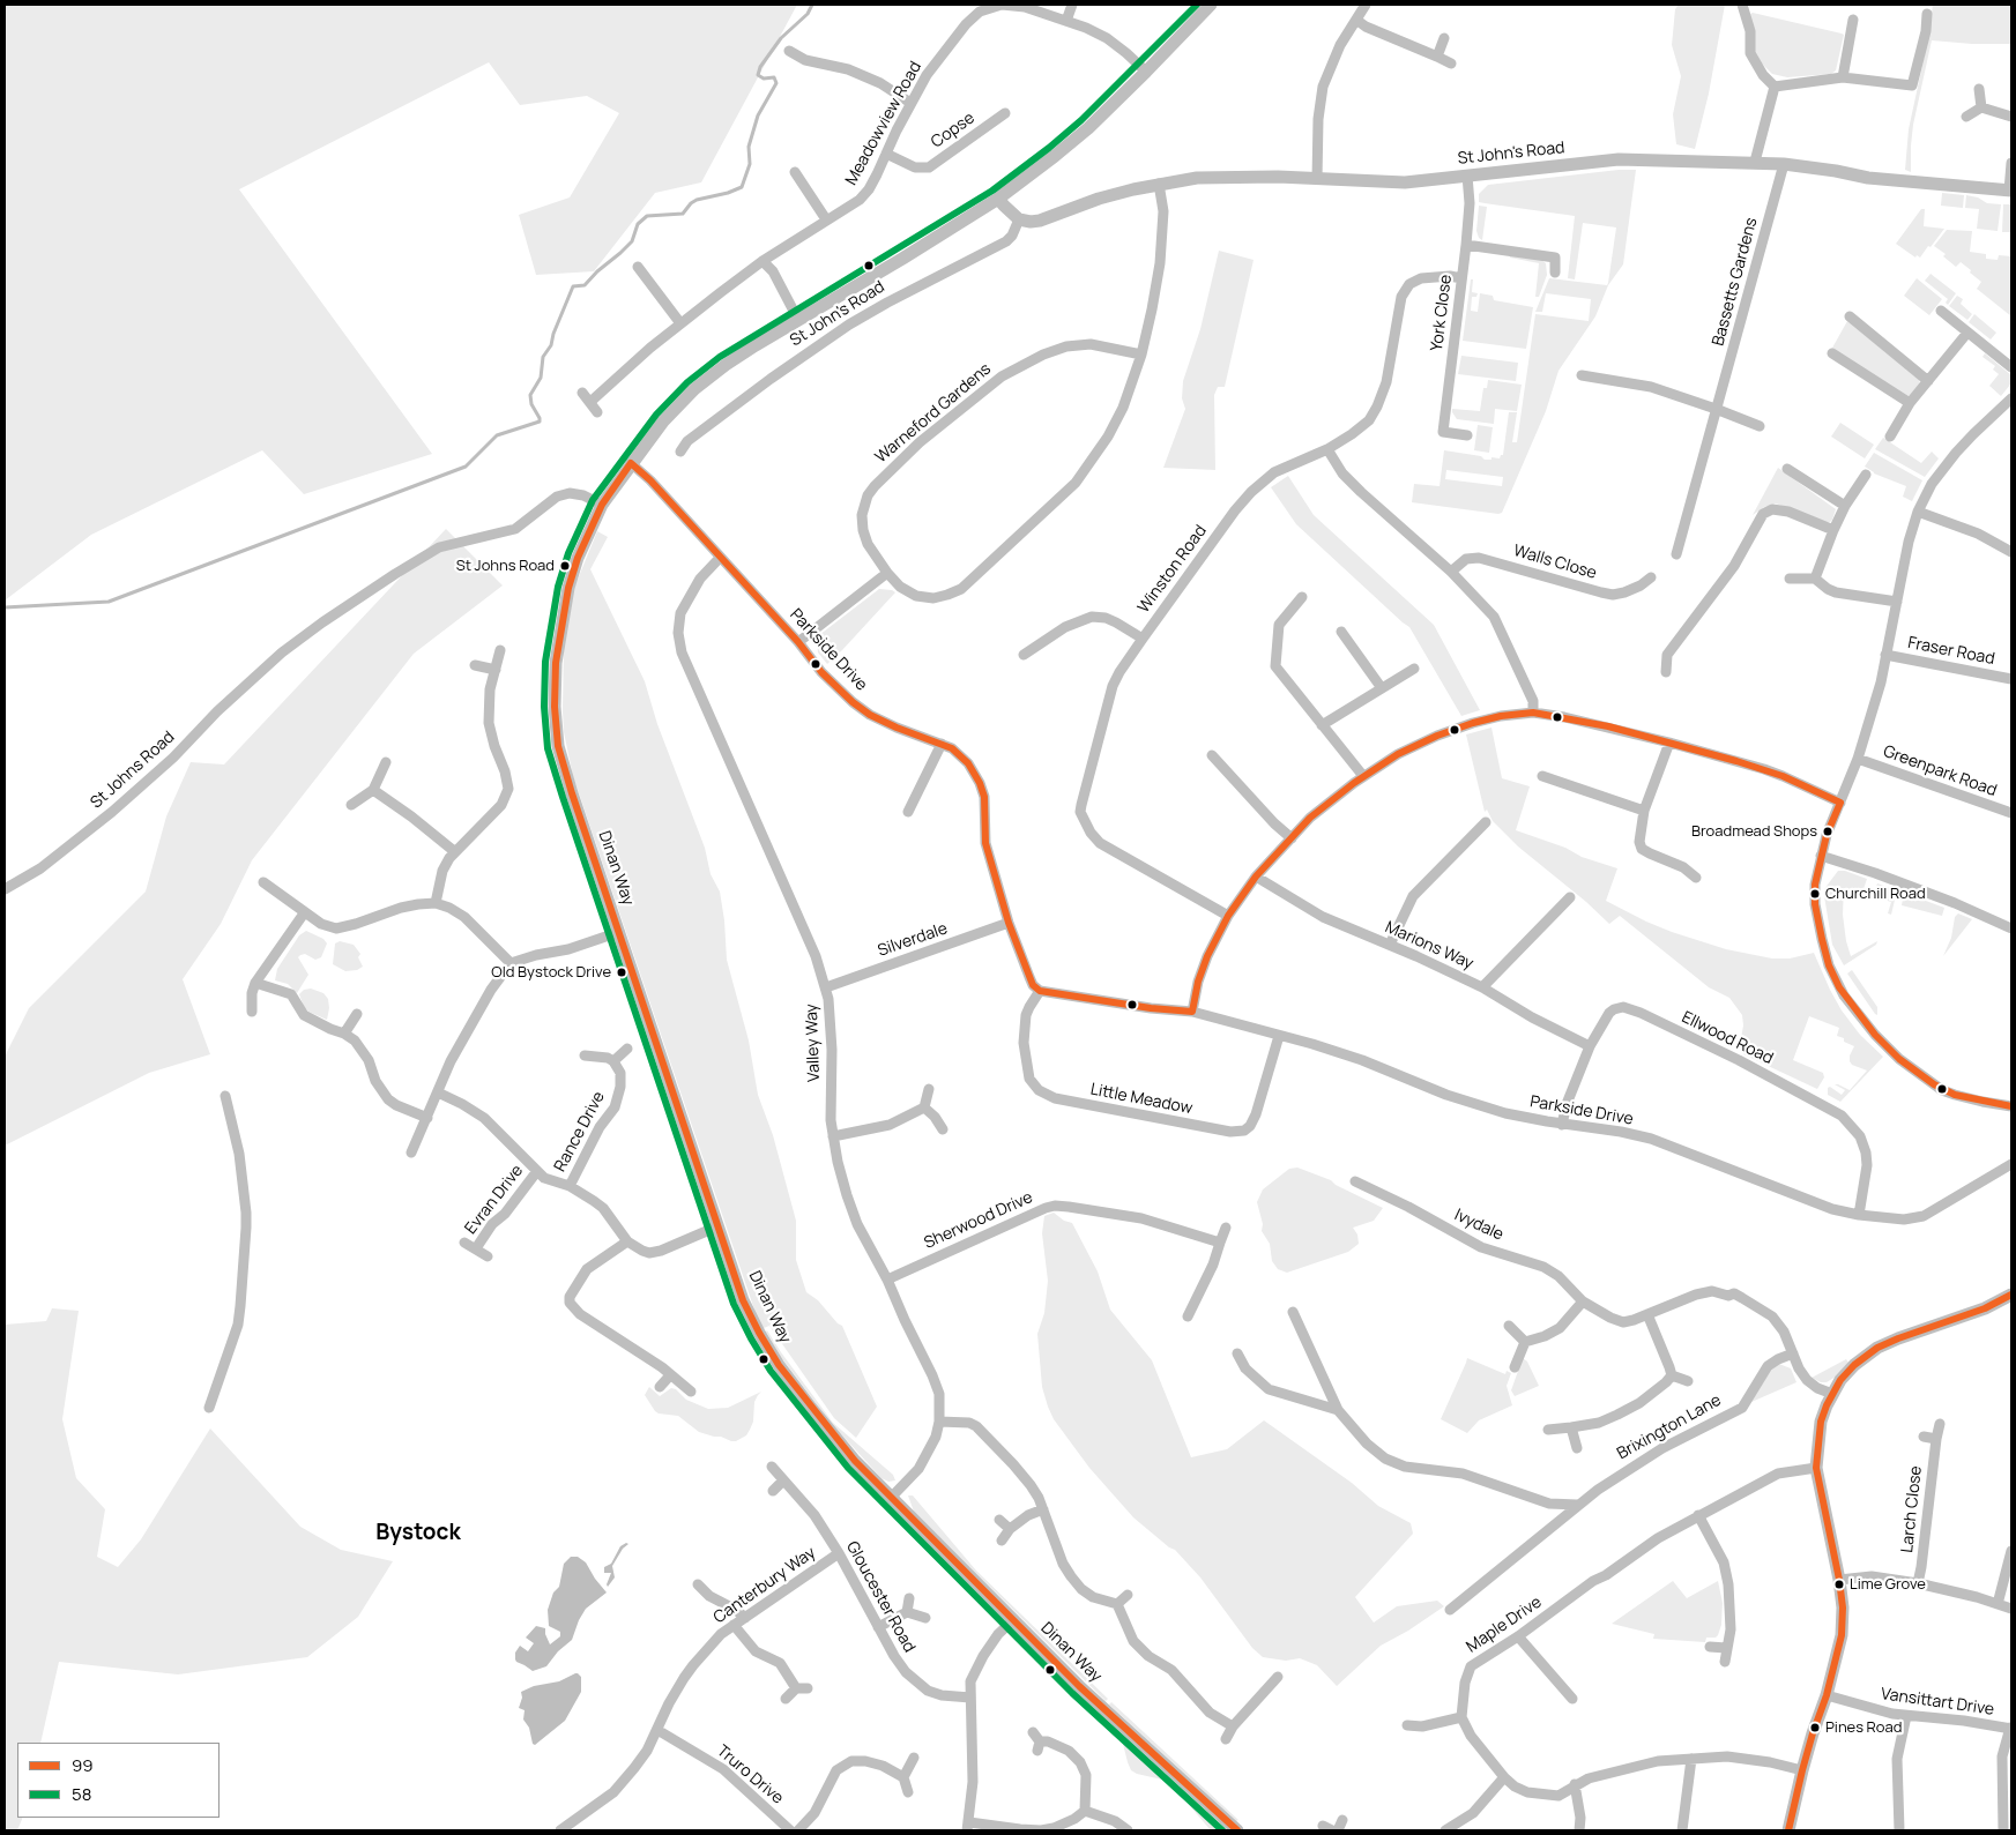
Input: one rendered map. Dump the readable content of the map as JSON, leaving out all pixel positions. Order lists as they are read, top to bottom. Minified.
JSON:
{"streets":{"street":["Meadowview Road","Copse","St John's Road","Bassetts Gardens","York Close","Warneford Gardens","Walls Close","Winston Road","Parkside Drive","Fraser Road","St Johns Road","Greenpark Road","Dinan Way","Silverdale","Marions Way","Ellwood Road","Valley Way","Little Meadow","Rance Drive","Evran Drive","Sherwood Drive","Ivydale","Brixington Lane","Larch Close","Canterbury Way","Gloucester Road","Maple Drive","Vansittart Drive","Truro Drive"]},"crossings":[["Meadowview Road","Copse"],["Meadowview Road","Dinan Way"],["St John's Road","Bassetts Gardens"],["St John's Road","York Close"],["St John's Road","Warneford Gardens"],["York Close","Winston Road"],["Parkside Drive","Dinan Way"],["Parkside Drive","Silverdale"],["Parkside Drive","Ellwood Road"],["Parkside Drive","Valley Way"],["Parkside Drive","Little Meadow"],["St Johns Road","Dinan Way"],["Dinan Way","Valley Way"],["Silverdale","Valley Way"],["Marions Way","Ellwood Road"],["Valley Way","Sherwood Drive"],["Ivydale","Brixington Lane"],["Canterbury Way","Gloucester Road"],["Canterbury Way","Truro Drive"]],"districts":["Bystock"],"places":["St Johns Road","Broadmead Shops","Churchill Road","Old Bystock Drive","Lime Grove","Pines Road"],"lines":["transit line 58","transit line 99"],"legend":["99","58"]}
